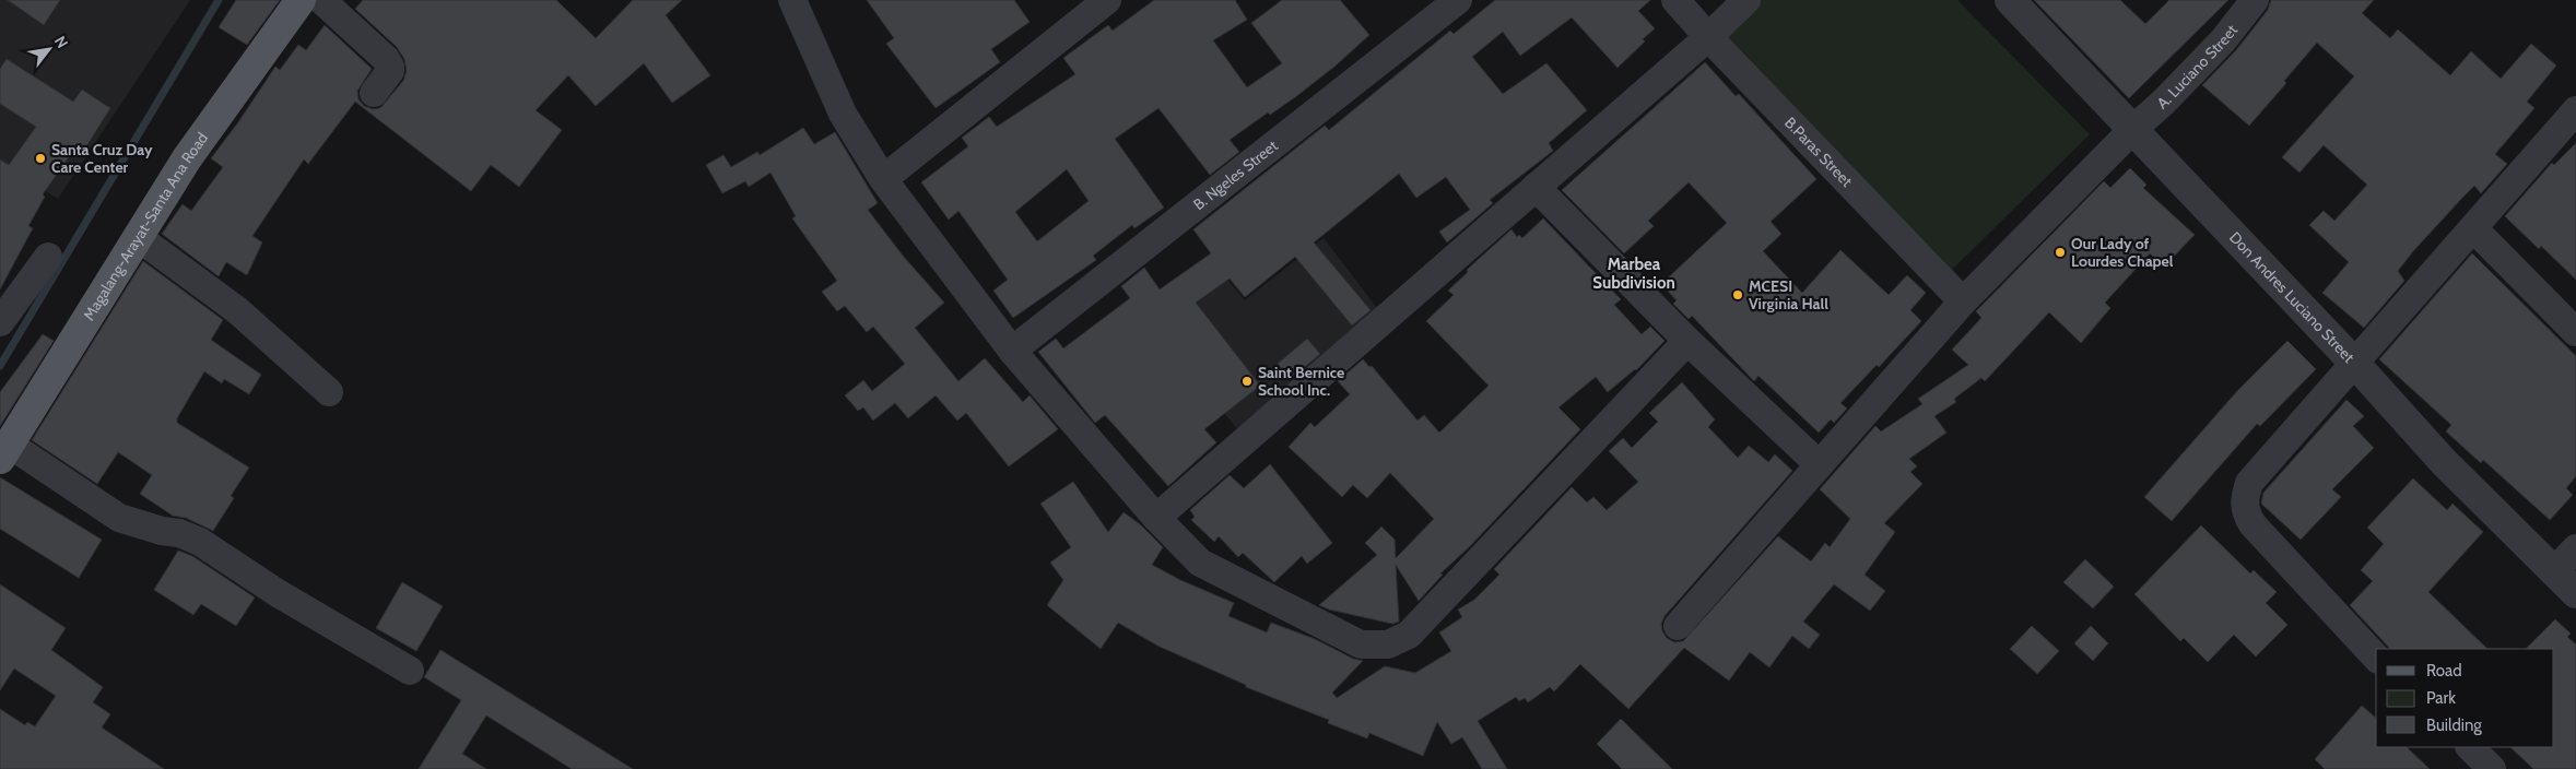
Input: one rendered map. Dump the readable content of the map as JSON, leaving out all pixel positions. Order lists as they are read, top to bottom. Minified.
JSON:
{"streets":{"main road":["Magalang-Arayat-Santa Ana Road"],"street":["A. Luciano Street","B.Paras Street","B. Ngeles Street","Don Andres Luciano Street"]},"crossings":[["A. Luciano Street","B.Paras Street"],["A. Luciano Street","Don Andres Luciano Street"]],"districts":["Marbea Subdivision"],"places":["Santa Cruz Day Care Center","Our Lady of Lourdes Chapel","MCESI Virginia Hall","Saint Bernice School Inc."],"legend":["Road","Park","Building"],"north":"top right"}
